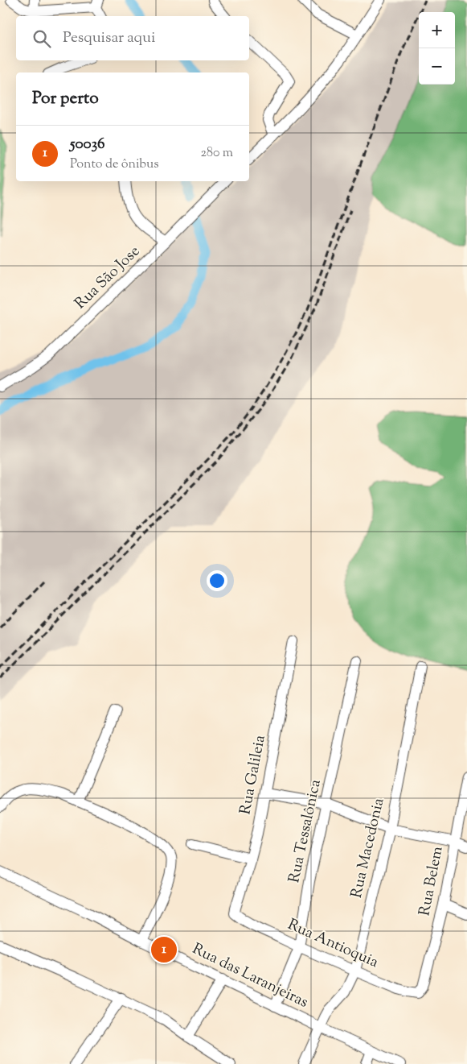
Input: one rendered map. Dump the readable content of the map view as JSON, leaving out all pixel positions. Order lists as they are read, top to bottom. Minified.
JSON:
{"streets":{"street":["Rua São Jose","Rua Galileia","Rua Tessalônica","Rua Macedonia","Rua Belem","Rua Antioquia","Rua das Laranjeiras"]},"crossings":[["Rua Galileia","Rua Antioquia"],["Rua Tessalônica","Rua Antioquia"],["Rua Tessalônica","Rua das Laranjeiras"],["Rua Macedonia","Rua Antioquia"],["Rua Macedonia","Rua das Laranjeiras"],["Rua Belem","Rua Antioquia"]],"page":{"map_buttons":["+","−"],"search":"Pesquisar aqui","heading":"Por perto","list":[{"mark":"1","name":"50036","note":"Ponto de ônibus","value":"280 m"}],"pins":"1"}}
